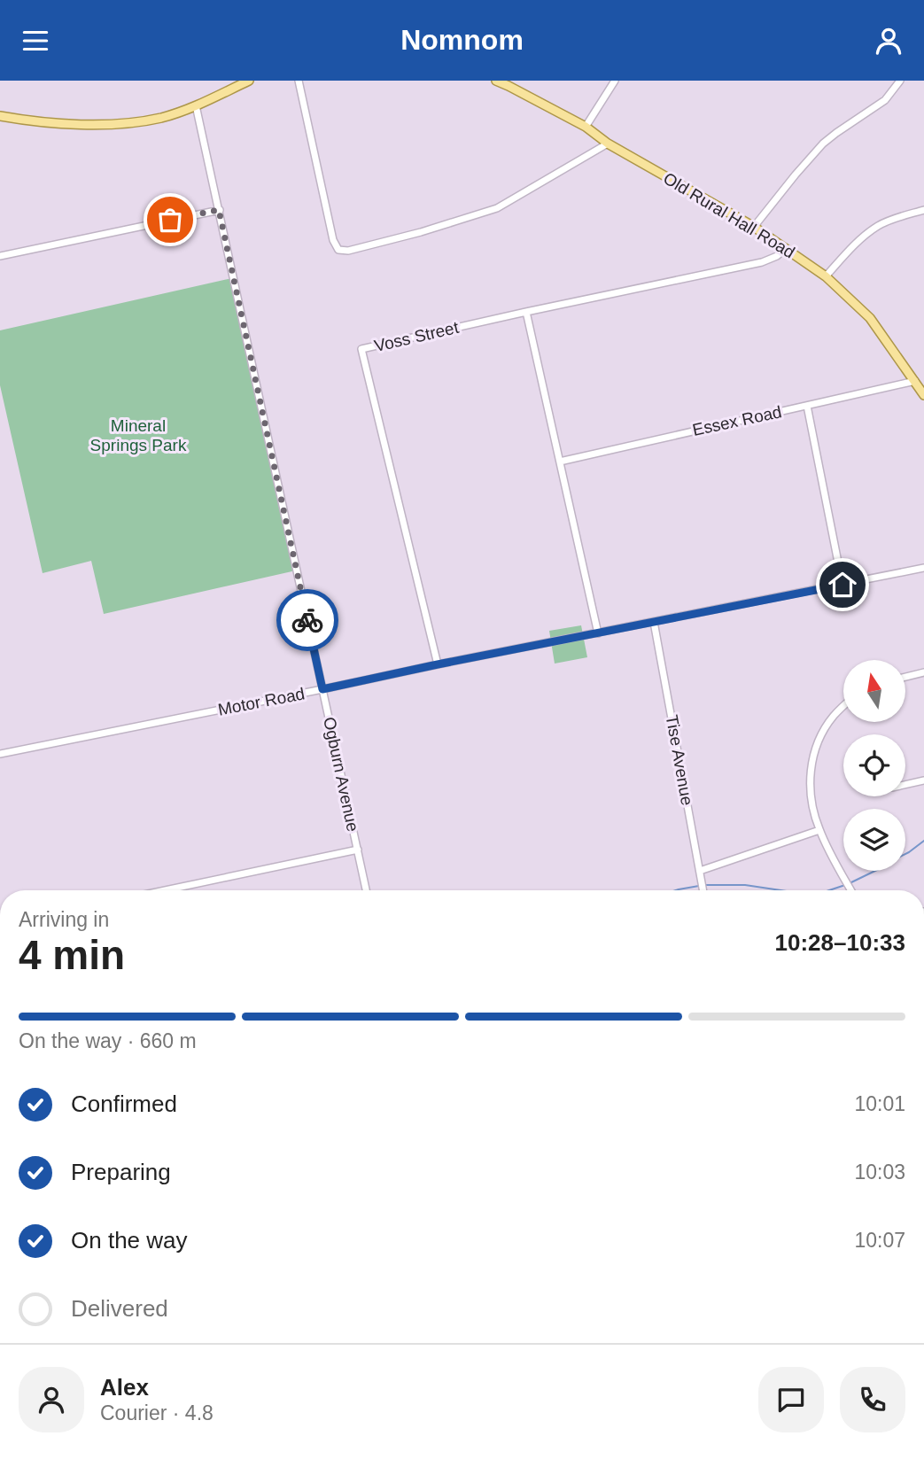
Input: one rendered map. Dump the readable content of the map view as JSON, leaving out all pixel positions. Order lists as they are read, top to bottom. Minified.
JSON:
{"streets":{"main road":["Old Rural Hall Road"],"street":["Voss Street","Essex Road","Motor Road","Tise Avenue","Ogburn Avenue"]},"crossings":[["Old Rural Hall Road","Voss Street"],["Old Rural Hall Road","Essex Road"],["Voss Street","Motor Road"],["Motor Road","Tise Avenue"],["Motor Road","Ogburn Avenue"]],"parks":["Mineral Springs Park"],"north":"top","page":{"header":"Nomnom","heading":["4 min","Arriving in","10:28–10:33"],"panel":["Alex","Courier · 4.8"],"bar":"On the way · 660 m","list":[["Confirmed","10:01"],["Preparing","10:03"],["On the way","10:07"],"Delivered"]}}
